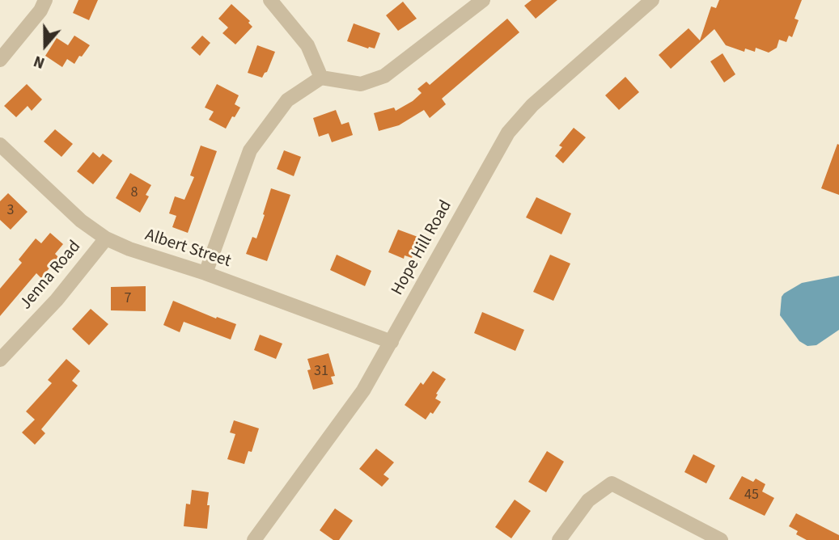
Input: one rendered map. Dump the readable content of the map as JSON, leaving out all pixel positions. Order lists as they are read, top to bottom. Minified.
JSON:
{"streets":{"street":["Hope Hill Road","Albert Street","Jenna Road"]},"crossings":[["Hope Hill Road","Albert Street"],["Albert Street","Jenna Road"]],"house_numbers":["8","3","7","31","45"],"north":"bottom"}
